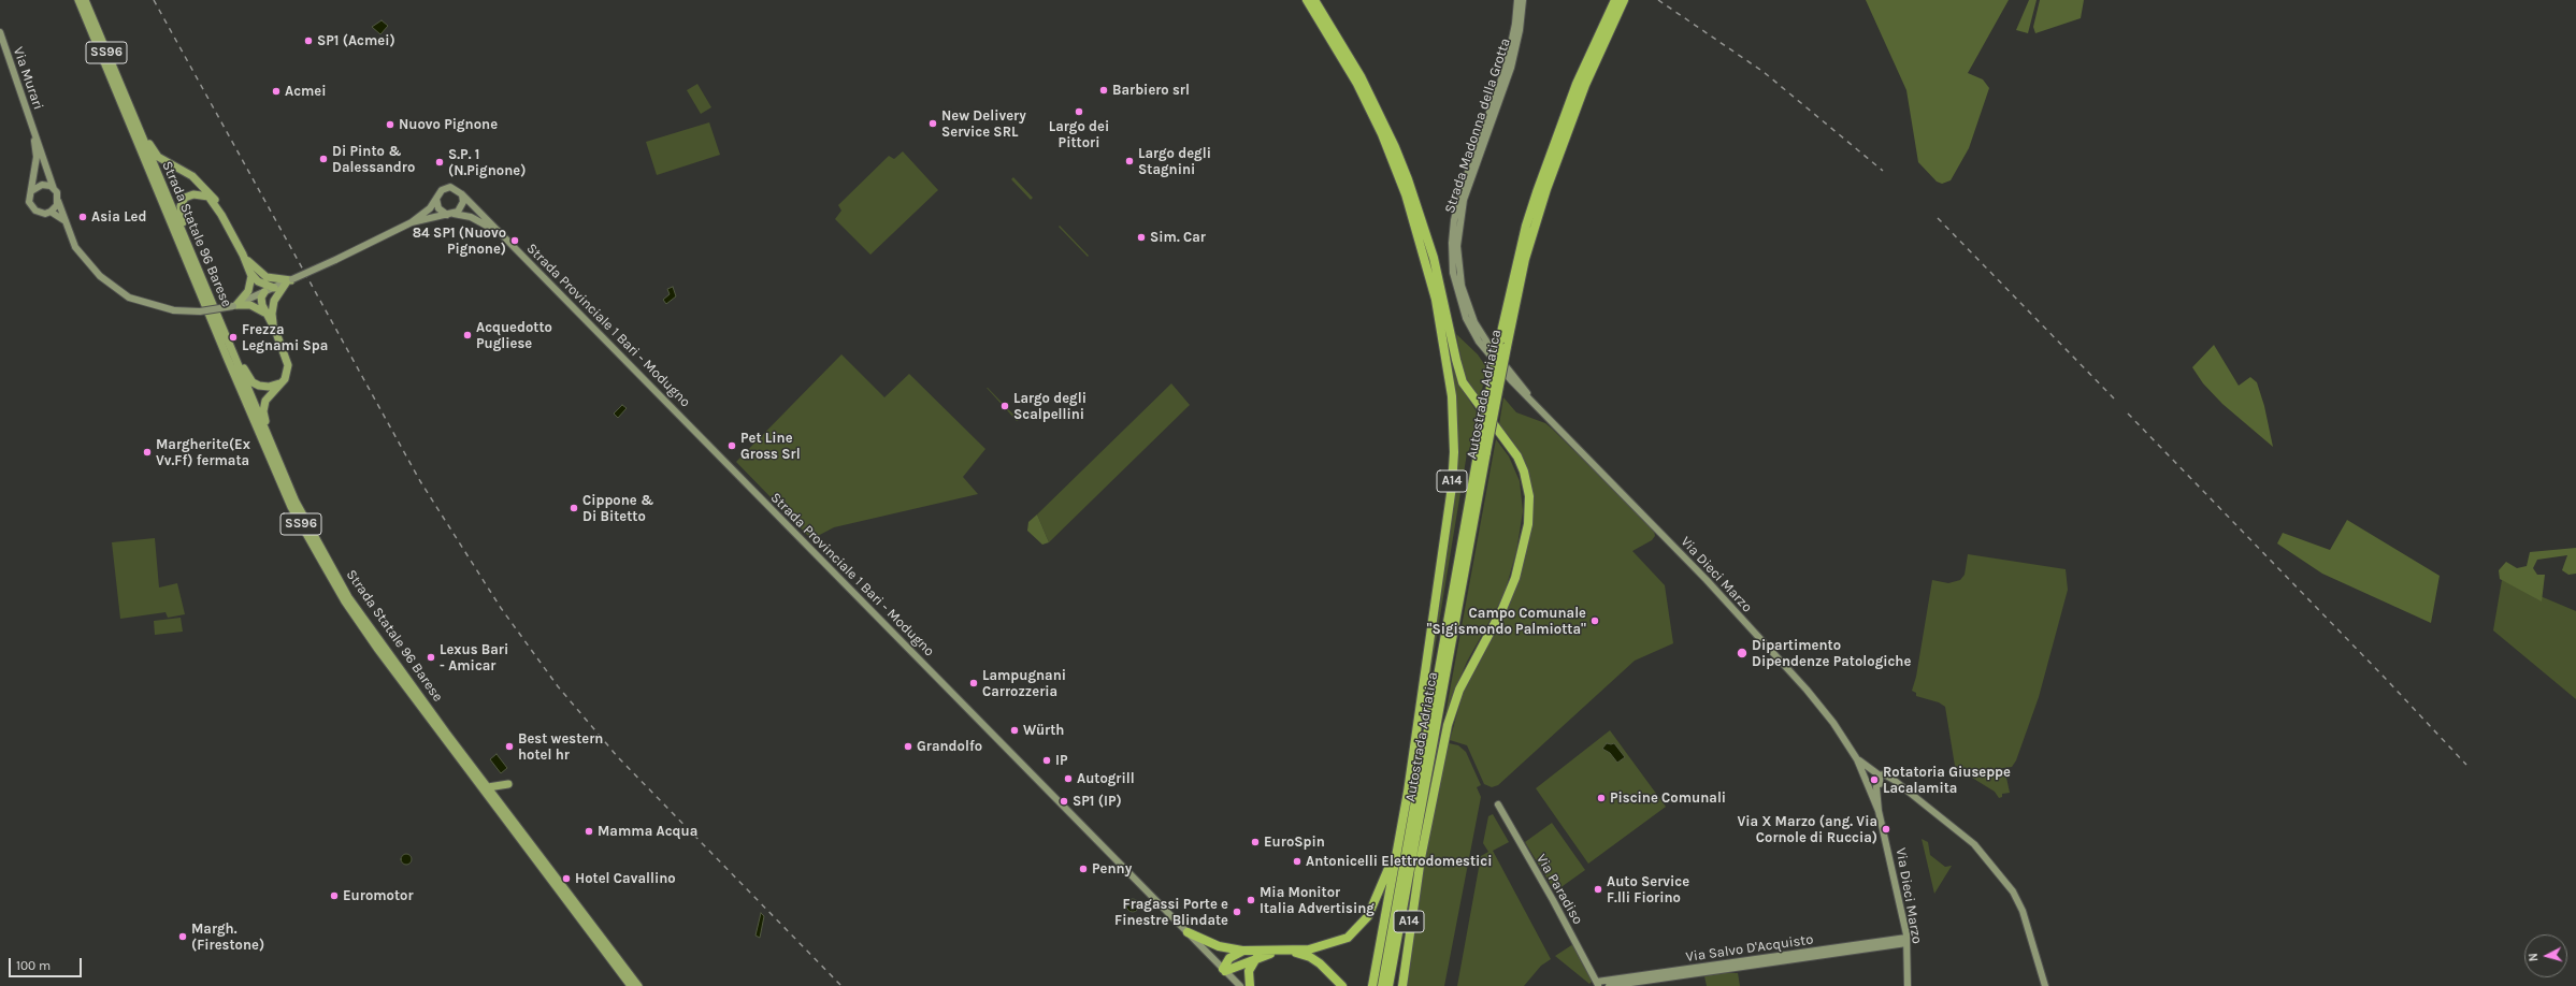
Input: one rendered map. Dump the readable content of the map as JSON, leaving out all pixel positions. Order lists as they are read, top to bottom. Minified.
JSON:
{"streets":{"highway":["Autostrada Adriatica","A14"],"main road":["SS96","Strada Statale 96 Barese"],"street":["Via Murari","Strada Madonna della Grotta","Strada Provinciale 1 Bari - Modugno","Via Dieci Marzo","Via Paradiso","Via Salvo D'Acquisto"]},"crossings":[["Strada Madonna della Grotta","Via Dieci Marzo"],["Via Dieci Marzo","Via Salvo D'Acquisto"],["Via Paradiso","Via Salvo D'Acquisto"]],"places":["SP1 (Acmei)","Barbiero srl","Acmei","Largo dei Pittori","New Delivery Service SRL","Nuovo Pignone","Di Pinto & Dalessandro","Largo degli Stagnini","S.P. 1 (N.Pignone)","Asia Led","Sim. Car","84 SP1 (Nuovo Pignone)","Acquedotto Pugliese","Frezza Legnami Spa","Largo degli Scalpellini","Pet Line Gross Srl","Margherite(Ex Vv.Ff) fermata","Cippone & Di Bitetto","Campo Comunale \"Sigismondo Palmiotta\"","Dipartimento Dipendenze Patologiche","Lexus Bari - Amicar","Lampugnani Carrozzeria","Würth","Best western hotel hr","Grandolfo","IP","Autogrill","Rotatoria Giuseppe Lacalamita","Piscine Comunali","SP1 (IP)","Via X Marzo (ang. Via Cornole di Ruccia)","Mamma Acqua","EuroSpin","Antonicelli Elettrodomestici","Penny","Hotel Cavallino","Auto Service F.lli Fiorino","Euromotor","Mia Monitor Italia Advertising","Fragassi Porte e Finestre Blindate","Margh. (Firestone)"],"scale_bar":"100 m","north":"left"}
